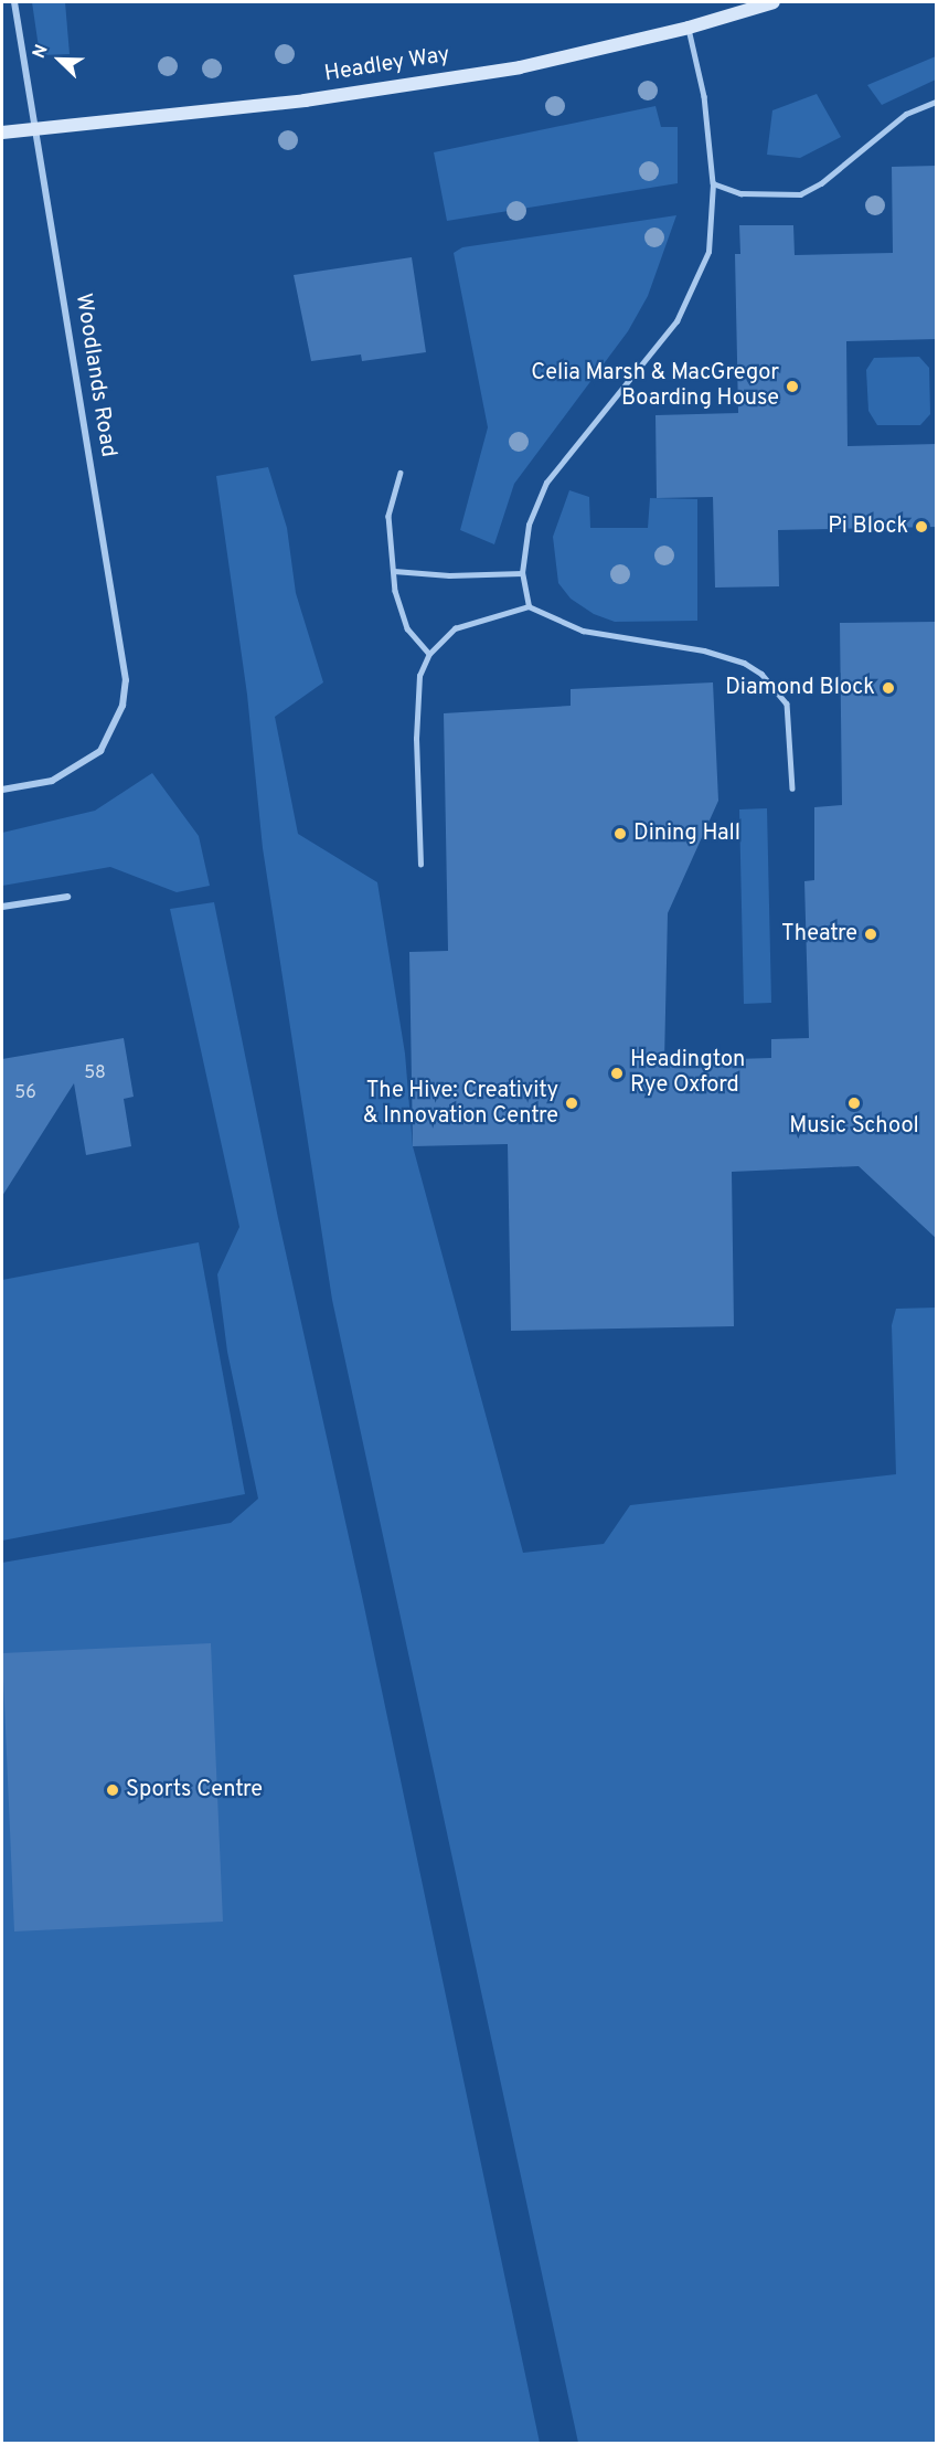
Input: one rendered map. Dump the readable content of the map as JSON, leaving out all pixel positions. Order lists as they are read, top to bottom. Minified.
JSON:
{"streets":{"main road":["Headley Way"],"street":["Woodlands Road"]},"crossings":[["Headley Way","Woodlands Road"]],"places":["Celia Marsh & MacGregor Boarding House","Pi Block","Diamond Block","Dining Hall","Theatre","Headington Rye Oxford","The Hive: Creativity & Innovation Centre","Music School","Sports Centre"],"house_numbers":["58","56"],"north":"top left"}
